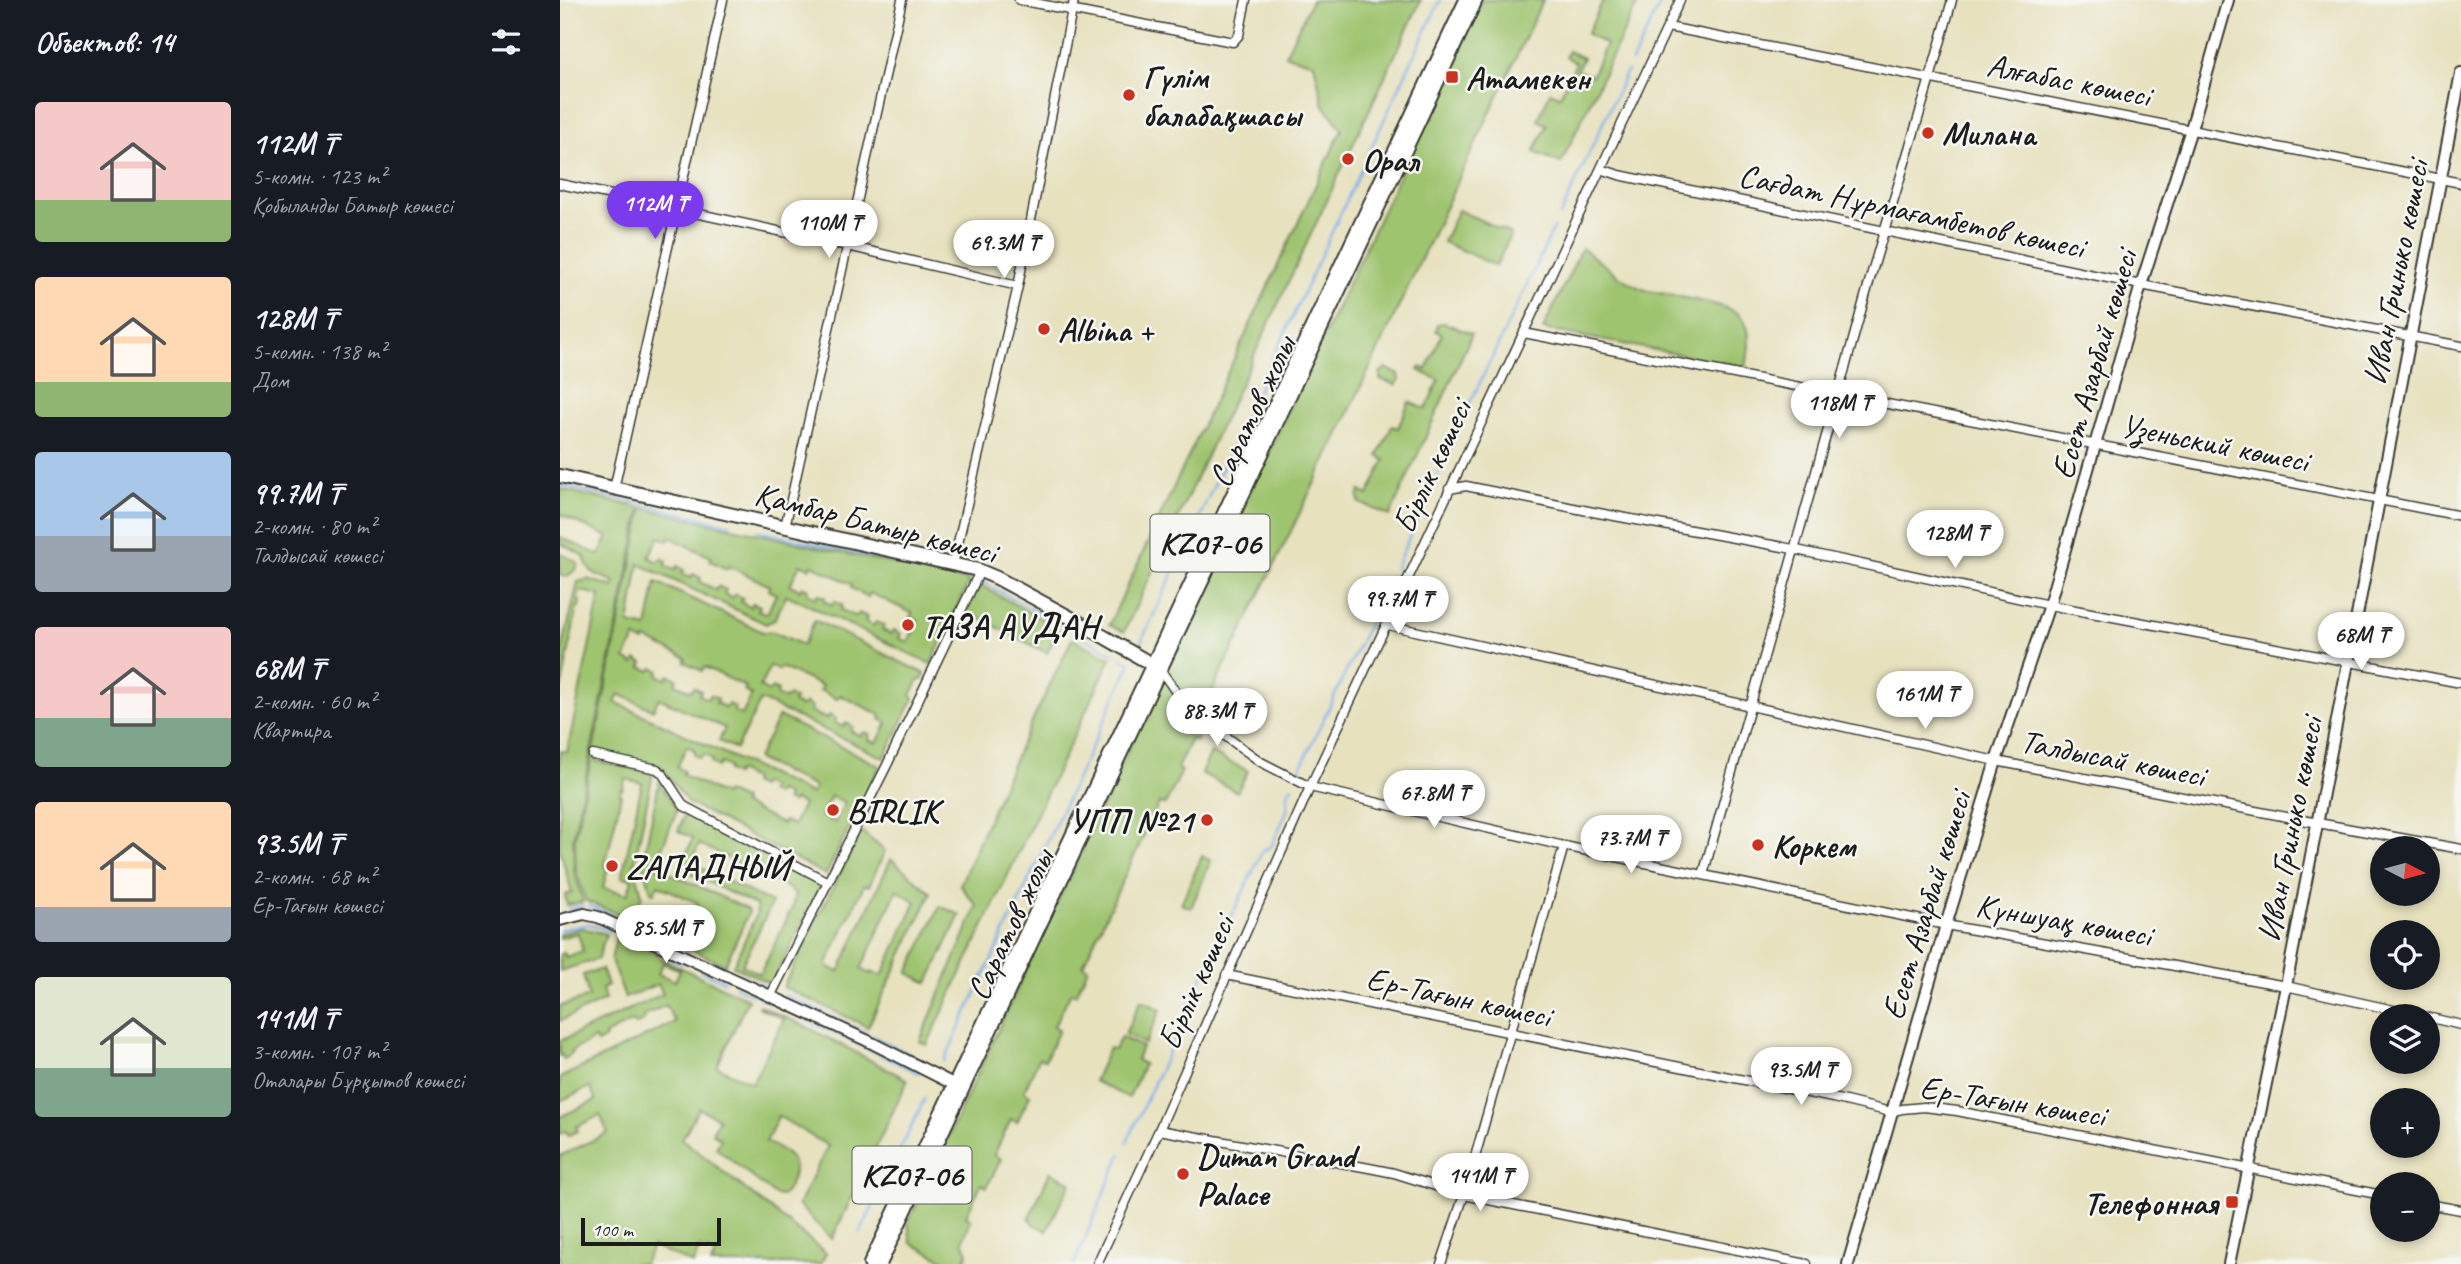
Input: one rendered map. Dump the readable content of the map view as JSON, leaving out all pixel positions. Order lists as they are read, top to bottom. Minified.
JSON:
{"streets":{"main road":["Саратов жолы","Қамбар Батыр көшесі","KZ07-06"],"street":["Алғабас көшесі","Сағдат Нұрмағамбетов көшесі","Иван Гринько көшесі","Есет Азарбай көшесі","Узеньский көшесі","Бірлік көшесі","Талдысай көшесі","Күншуақ көшесі","Ер-Тағын көшесі"]},"crossings":[["Алғабас көшесі","Иван Гринько көшесі"],["Алғабас көшесі","Есет Азарбай көшесі"],["Алғабас көшесі","Бірлік көшесі"],["Сағдат Нұрмағамбетов көшесі","Иван Гринько көшесі"],["Сағдат Нұрмағамбетов көшесі","Есет Азарбай көшесі"],["Сағдат Нұрмағамбетов көшесі","Бірлік көшесі"],["Иван Гринько көшесі","Узеньский көшесі"],["Иван Гринько көшесі","Талдысай көшесі"],["Иван Гринько көшесі","Күншуақ көшесі"],["Иван Гринько көшесі","Ер-Тағын көшесі"],["Есет Азарбай көшесі","Узеньский көшесі"],["Есет Азарбай көшесі","Талдысай көшесі"],["Есет Азарбай көшесі","Күншуақ көшесі"],["Есет Азарбай көшесі","Ер-Тағын көшесі"],["Саратов жолы","Қамбар Батыр көшесі"],["Саратов жолы","Күншуақ көшесі"],["Узеньский көшесі","Бірлік көшесі"],["Бірлік көшесі","Талдысай көшесі"],["Бірлік көшесі","Күншуақ көшесі"],["Бірлік көшесі","Ер-Тағын көшесі"],["Қамбар Батыр көшесі","Күншуақ көшесі"]],"places":{"transit":["Атамекен","Телефонная"],"other":["Гүлім балабақшасы","Милана","Орал","Albina +","ТАЗА АУДАН","BIRLIK","УПП №21","Коркем","ZАПАДНЫЙ","Duman Grand Palace"]},"scale_bar":"100 m","north":"right","page":{"heading":"Объектов: 14","list":[{"name":"112M ₸","note":"5-комн. · 123 m² · Қобыланды Батыр көшесі"},{"name":"128M ₸","note":"5-комн. · 138 m² · Дом"},{"name":"99.7M ₸","note":"2-комн. · 80 m² · Талдысай көшесі"},{"name":"68M ₸","note":"2-комн. · 60 m² · Квартира"},{"name":"93.5M ₸","note":"2-комн. · 68 m² · Ер-Тағын көшесі"},{"name":"141M ₸","note":"3-комн. · 107 m² · Оталары Бұрқытов көшесі"}],"price":["112M ₸","110M ₸","69.3M ₸","118M ₸","128M ₸","99.7M ₸","68M ₸","161M ₸","88.3M ₸","67.8M ₸","73.7M ₸","85.5M ₸","93.5M ₸","141M ₸"],"map_buttons":["+","−"],"scale":"100 m"}}
